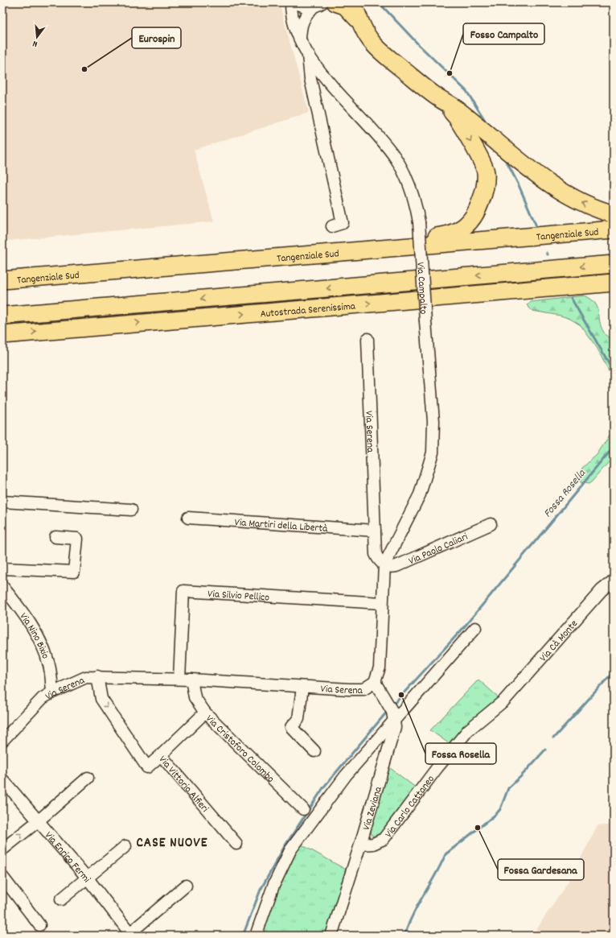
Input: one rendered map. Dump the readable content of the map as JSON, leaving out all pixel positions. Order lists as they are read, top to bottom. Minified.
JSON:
{"streets":{"highway":["Tangenziale Sud","Autostrada Serenissima"],"street":["Via Campalto","Via Serena","Via Martiri della Libertà","Via Paolo Caliari","Via Silvio Pellico","Via Nino Bixio","Via Cà Monte","Via Cristoforo Colombo","Via Vittorio Alfieri","Via Carlo Cattaneo","Via Zeviana","Via Enrico Fermi"]},"crossings":[["Via Campalto","Via Serena"],["Via Campalto","Via Paolo Caliari"],["Via Serena","Via Martiri della Libertà"],["Via Serena","Via Paolo Caliari"],["Via Serena","Via Silvio Pellico"],["Via Serena","Via Nino Bixio"],["Via Serena","Via Cristoforo Colombo"],["Via Cà Monte","Via Carlo Cattaneo"],["Via Cristoforo Colombo","Via Vittorio Alfieri"],["Via Carlo Cattaneo","Via Zeviana"]],"districts":["CASE NUOVE"],"water":["Fossa Rosella"],"places":["Eurospin","Fosso Campalto","Fossa Rosella","Fossa Gardesana"],"north":"bottom"}
